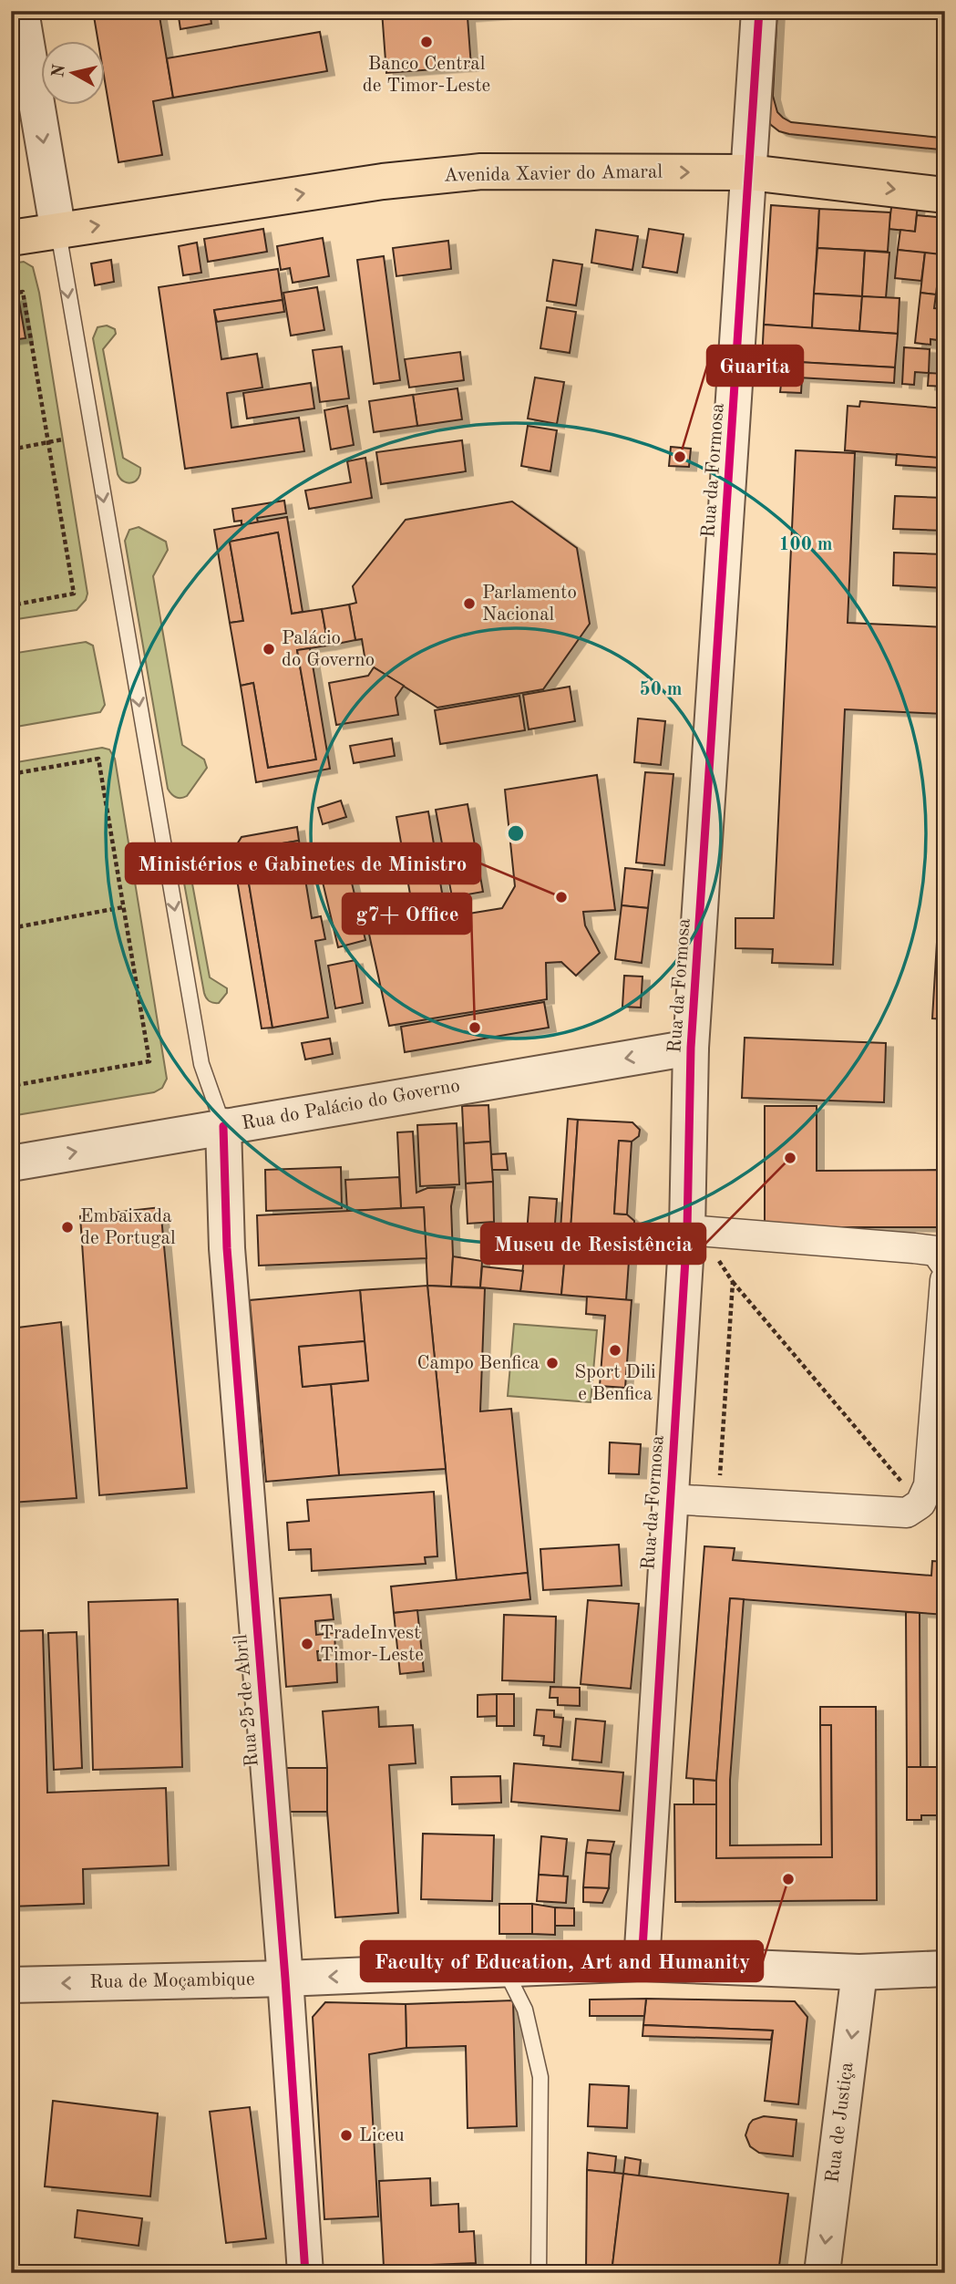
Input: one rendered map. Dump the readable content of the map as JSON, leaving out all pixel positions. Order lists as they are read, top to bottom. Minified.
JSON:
{"streets":{"main road":["Avenida Xavier do Amaral"],"street":["Rua da Formosa","Rua do Palácio do Governo","Rua 25 de Abril","Rua de Moçambique","Rua de Justiça"]},"crossings":[["Avenida Xavier do Amaral","Rua da Formosa"],["Rua da Formosa","Rua do Palácio do Governo"],["Rua da Formosa","Rua de Moçambique"],["Rua do Palácio do Governo","Rua 25 de Abril"],["Rua 25 de Abril","Rua de Moçambique"],["Rua de Moçambique","Rua de Justiça"]],"one_way":["Avenida Xavier do Amaral","Rua de Moçambique","Rua de Justiça"],"places":["Banco Central de Timor-Leste","Guarita","Parlamento Nacional","Palácio do Governo","Ministérios e Gabinetes de Ministro","g7+ Office","Museu de Resistência","Embaixada de Portugal","Sport Dili e Benfica","Campo Benfica","TradeInvest Timor-Leste","Faculty of Education, Art and Humanity","Liceu"],"north":"left","rings":["100 m","50 m"]}
